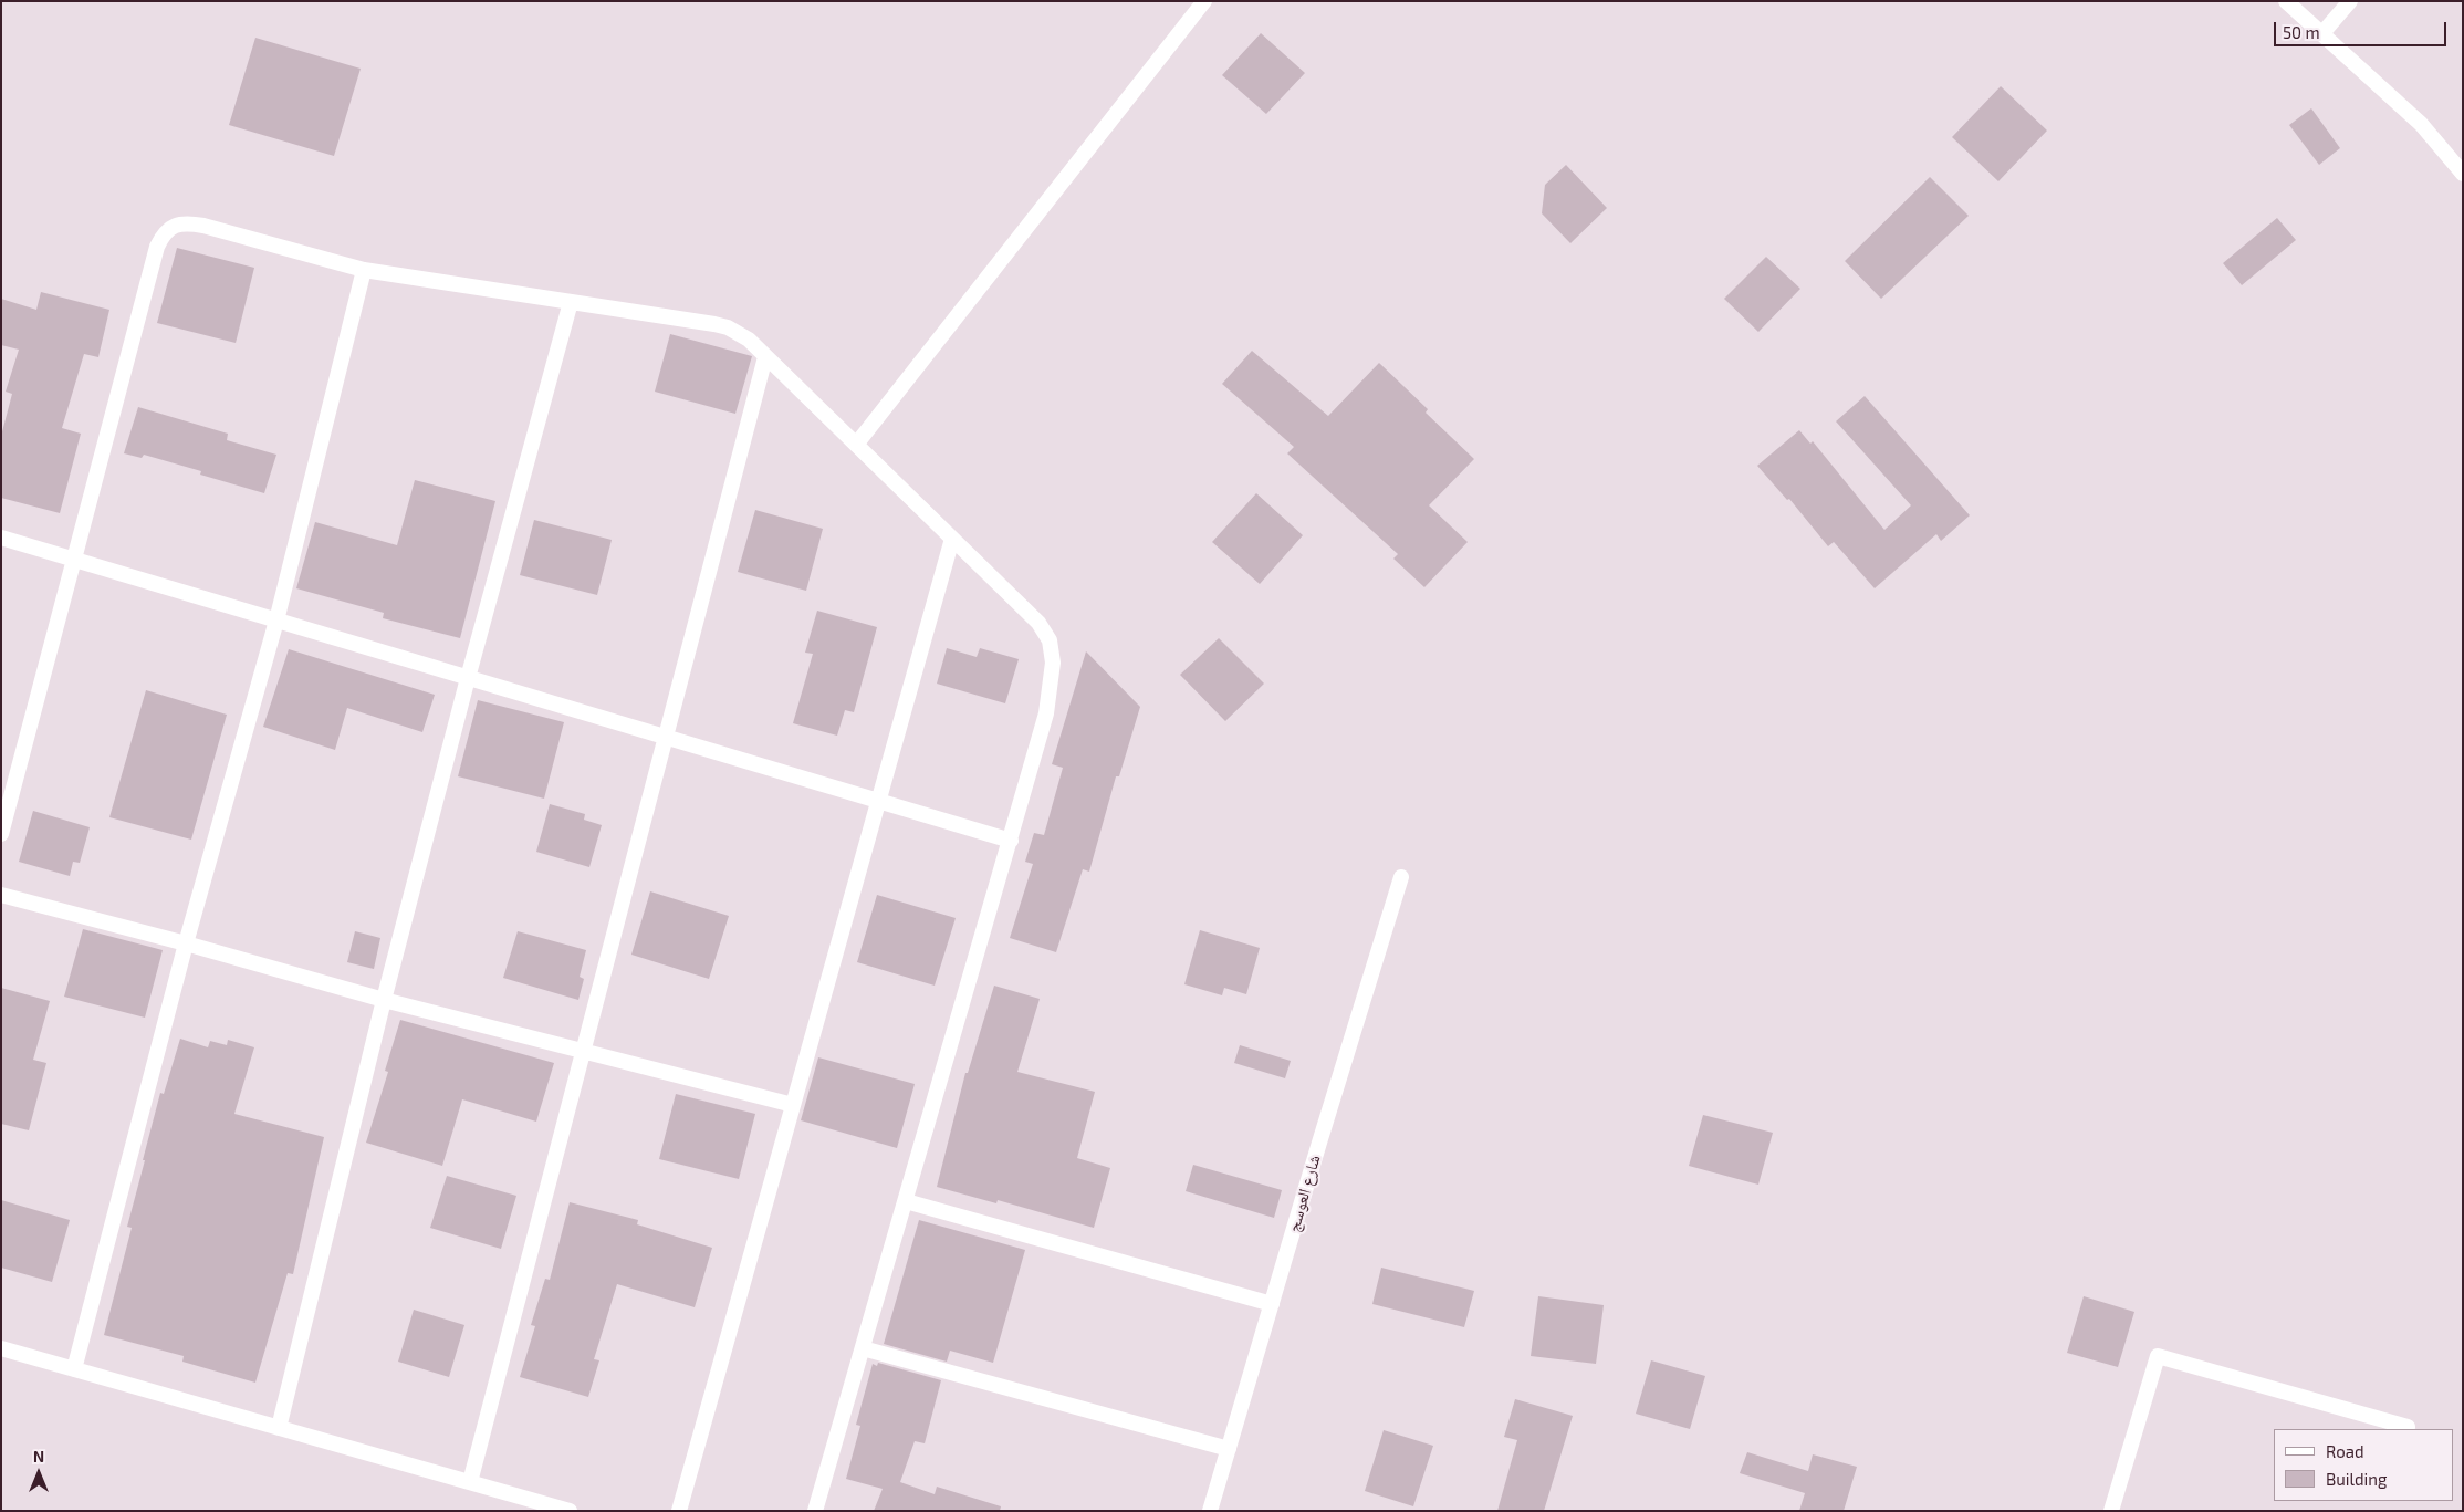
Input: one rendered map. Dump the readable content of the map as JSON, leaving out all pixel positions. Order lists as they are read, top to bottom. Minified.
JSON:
{"streets":{"street":["شارع العوسج"]},"legend":["Road","Building"],"scale_bar":"50 m","north":"top"}
